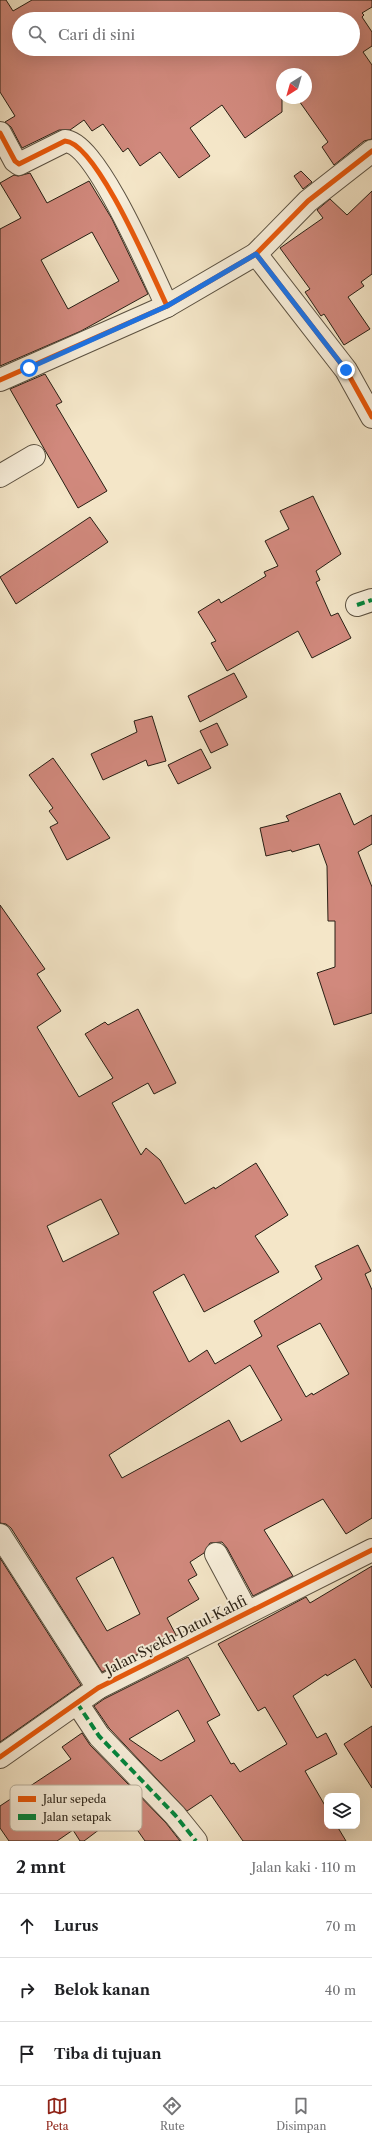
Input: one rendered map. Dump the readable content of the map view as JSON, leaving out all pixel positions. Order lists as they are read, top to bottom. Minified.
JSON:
{"streets":{"street":["Jalan Syekh Datul Kahfi"]},"legend":["Jalur sepeda","Jalan setapak"],"north":"bottom left","page":{"search":"Cari di sini","heading":["2 mnt","Jalan kaki · 110 m"],"list":[["Lurus","70 m"],["Belok kanan","40 m"],"Tiba di tujuan"],"nav":["Peta","Rute","Disimpan"]}}
